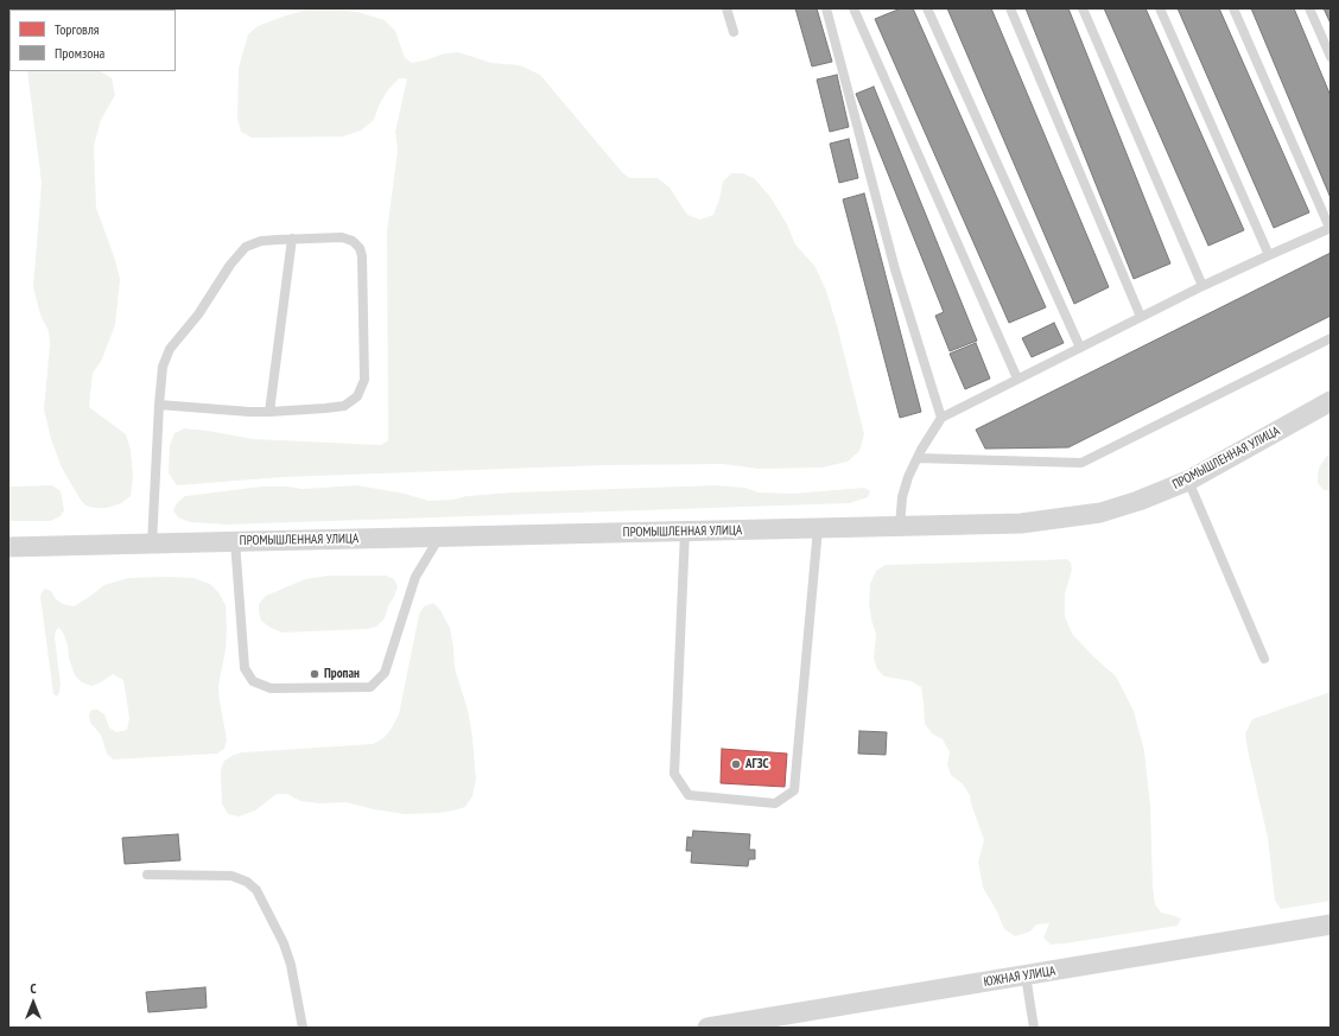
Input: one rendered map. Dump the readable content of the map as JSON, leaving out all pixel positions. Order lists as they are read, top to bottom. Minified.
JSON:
{"streets":{"street":["ПРОМЫШЛЕННАЯ УЛИЦА","ЮЖНАЯ УЛИЦА"]},"places":["Пропан","АГЗС"],"legend":["Торговля","Промзона"],"north":"top"}
